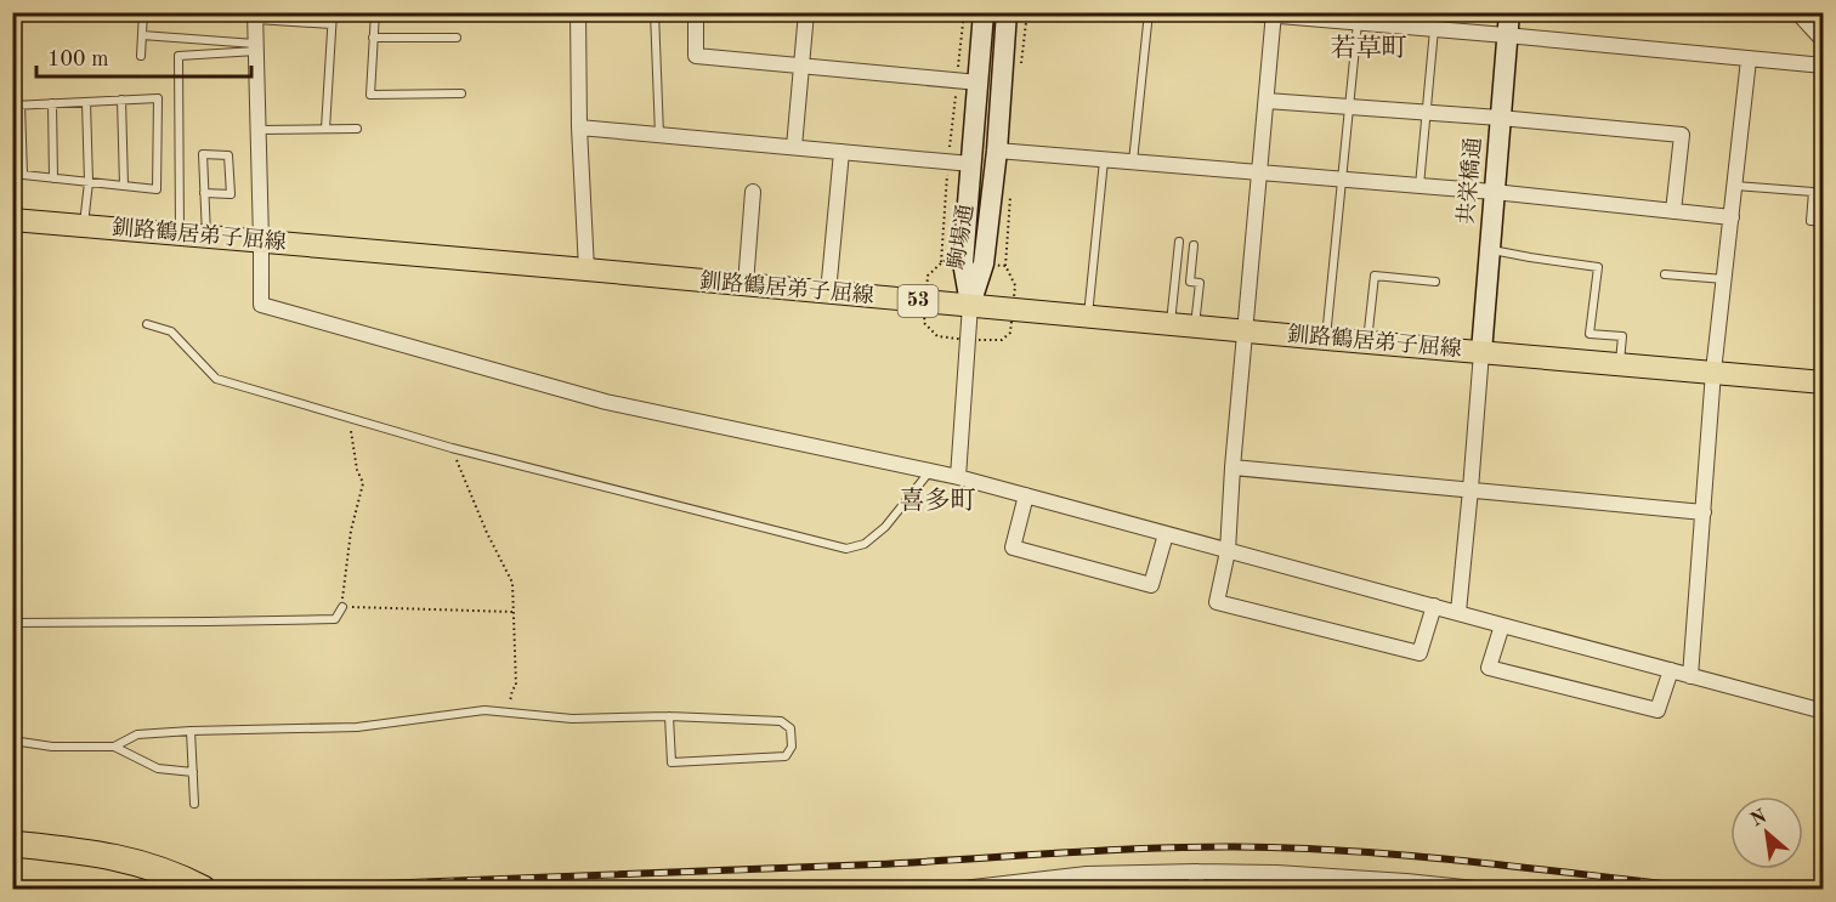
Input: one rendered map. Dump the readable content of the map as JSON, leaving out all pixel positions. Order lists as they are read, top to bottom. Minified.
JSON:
{"streets":{"main road":["釧路鶴居弟子屈線","53"],"street":["共栄橋通","駒場通"]},"crossings":[["共栄橋通","釧路鶴居弟子屈線"],["釧路鶴居弟子屈線","駒場通"]],"districts":["若草町","喜多町"],"scale_bar":"100 m","north":"top left"}
